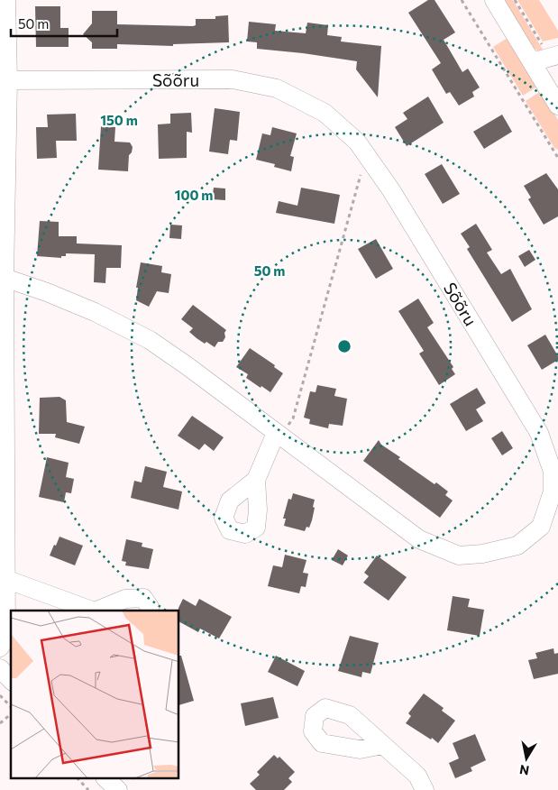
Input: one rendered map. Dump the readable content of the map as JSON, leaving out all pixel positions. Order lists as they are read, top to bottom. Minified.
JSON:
{"streets":{"street":["Sõõru"]},"scale_bar":"50 m","north":"bottom","rings":["150 m","100 m","50 m"]}
